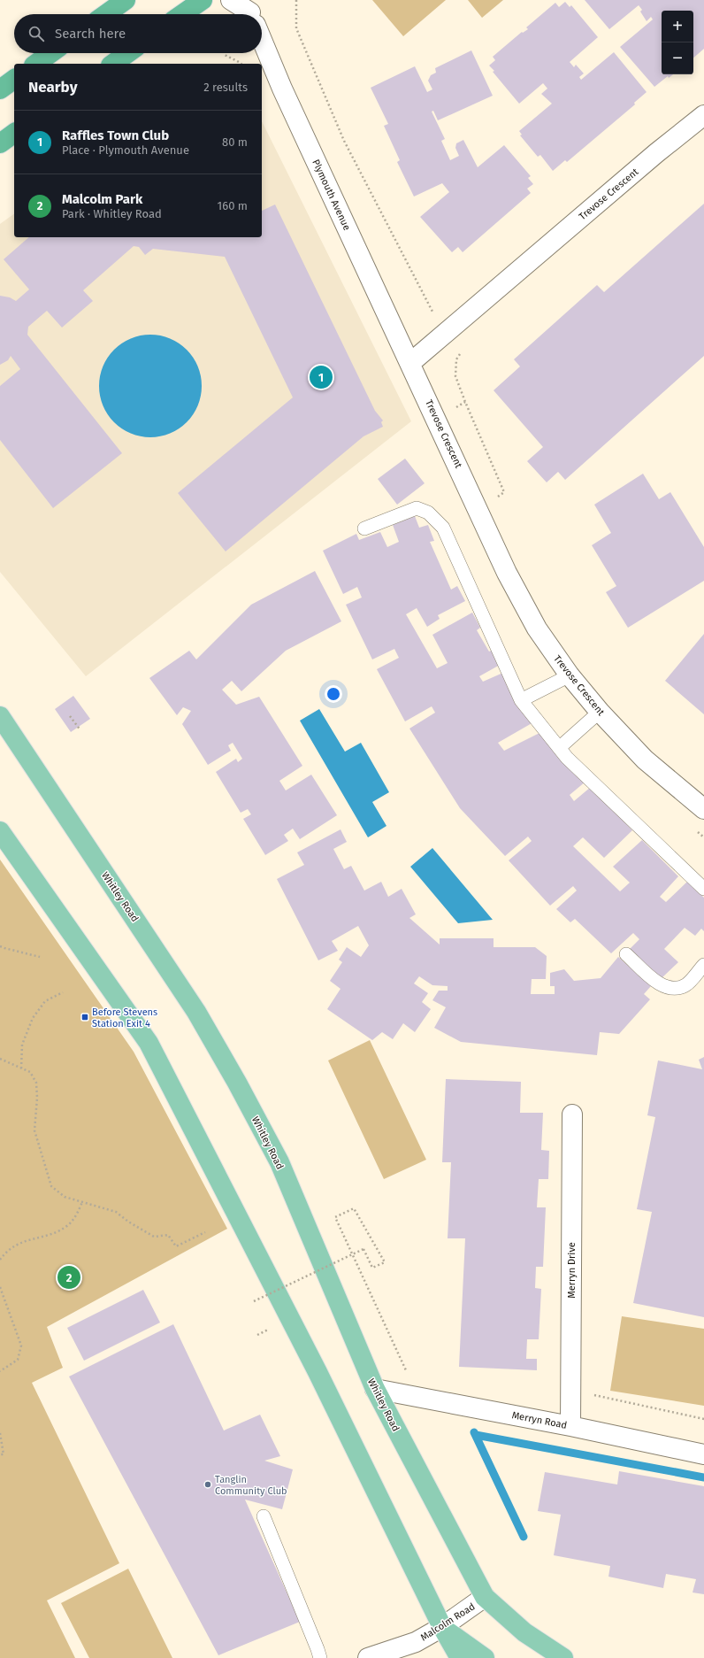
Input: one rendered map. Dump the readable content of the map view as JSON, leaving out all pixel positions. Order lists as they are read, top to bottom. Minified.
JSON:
{"streets":{"main road":["Whitley Road"],"street":["Trevose Crescent","Plymouth Avenue","Merryn Drive","Merryn Road","Malcolm Road"]},"crossings":[["Trevose Crescent","Plymouth Avenue"],["Whitley Road","Merryn Road"],["Whitley Road","Malcolm Road"],["Merryn Drive","Merryn Road"]],"places":{"transit":["Before Stevens Station Exit 4"],"other":["Tanglin Community Club"]},"page":{"map_buttons":["+","−"],"search":"Search here","heading":["Nearby","2 results"],"list":[{"mark":"1","name":"Raffles Town Club","note":"Place · Plymouth Avenue","value":"80 m"},{"mark":"2","name":"Malcolm Park","note":"Park · Whitley Road","value":"160 m"}],"pins":["1","2"]}}
